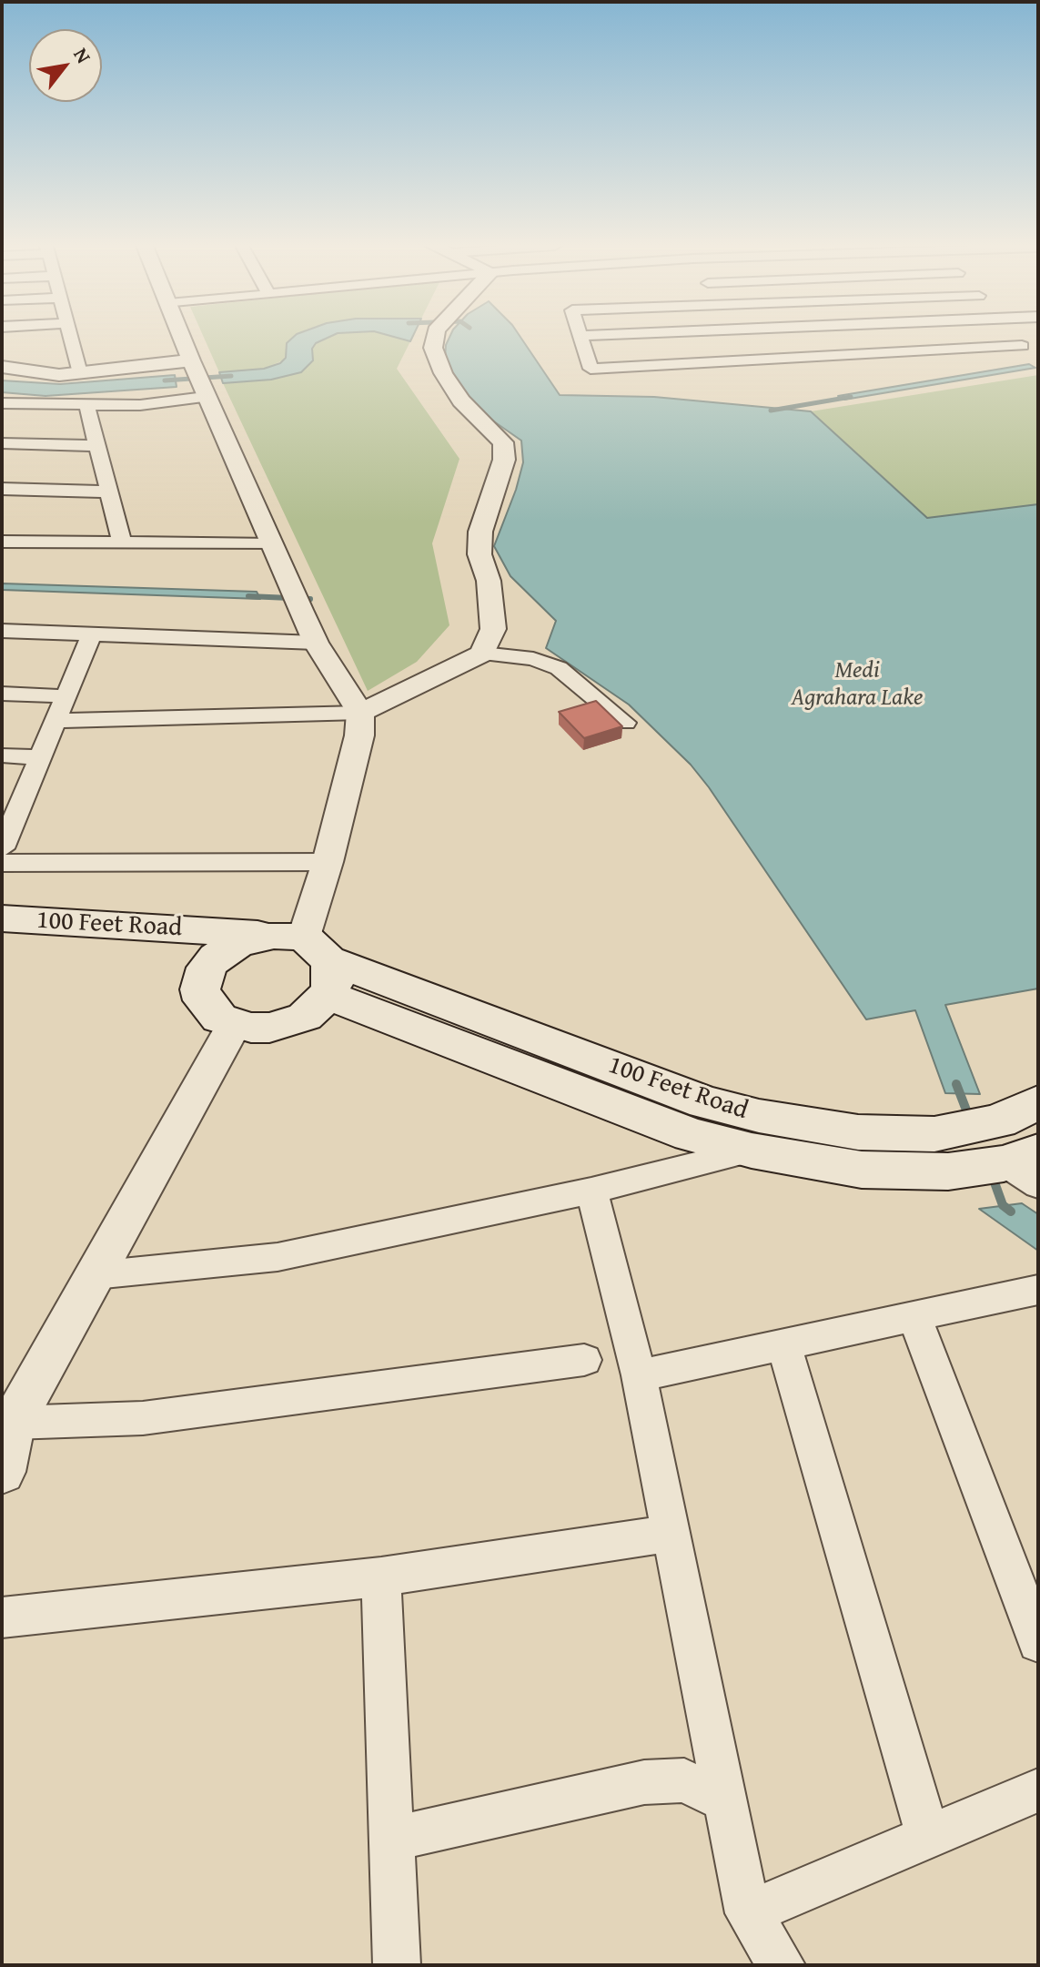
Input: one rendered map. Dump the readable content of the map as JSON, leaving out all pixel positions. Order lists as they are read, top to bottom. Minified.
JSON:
{"streets":{"main road":["100 Feet Road"]},"water":["Medi Agrahara Lake"],"north":"top right"}
